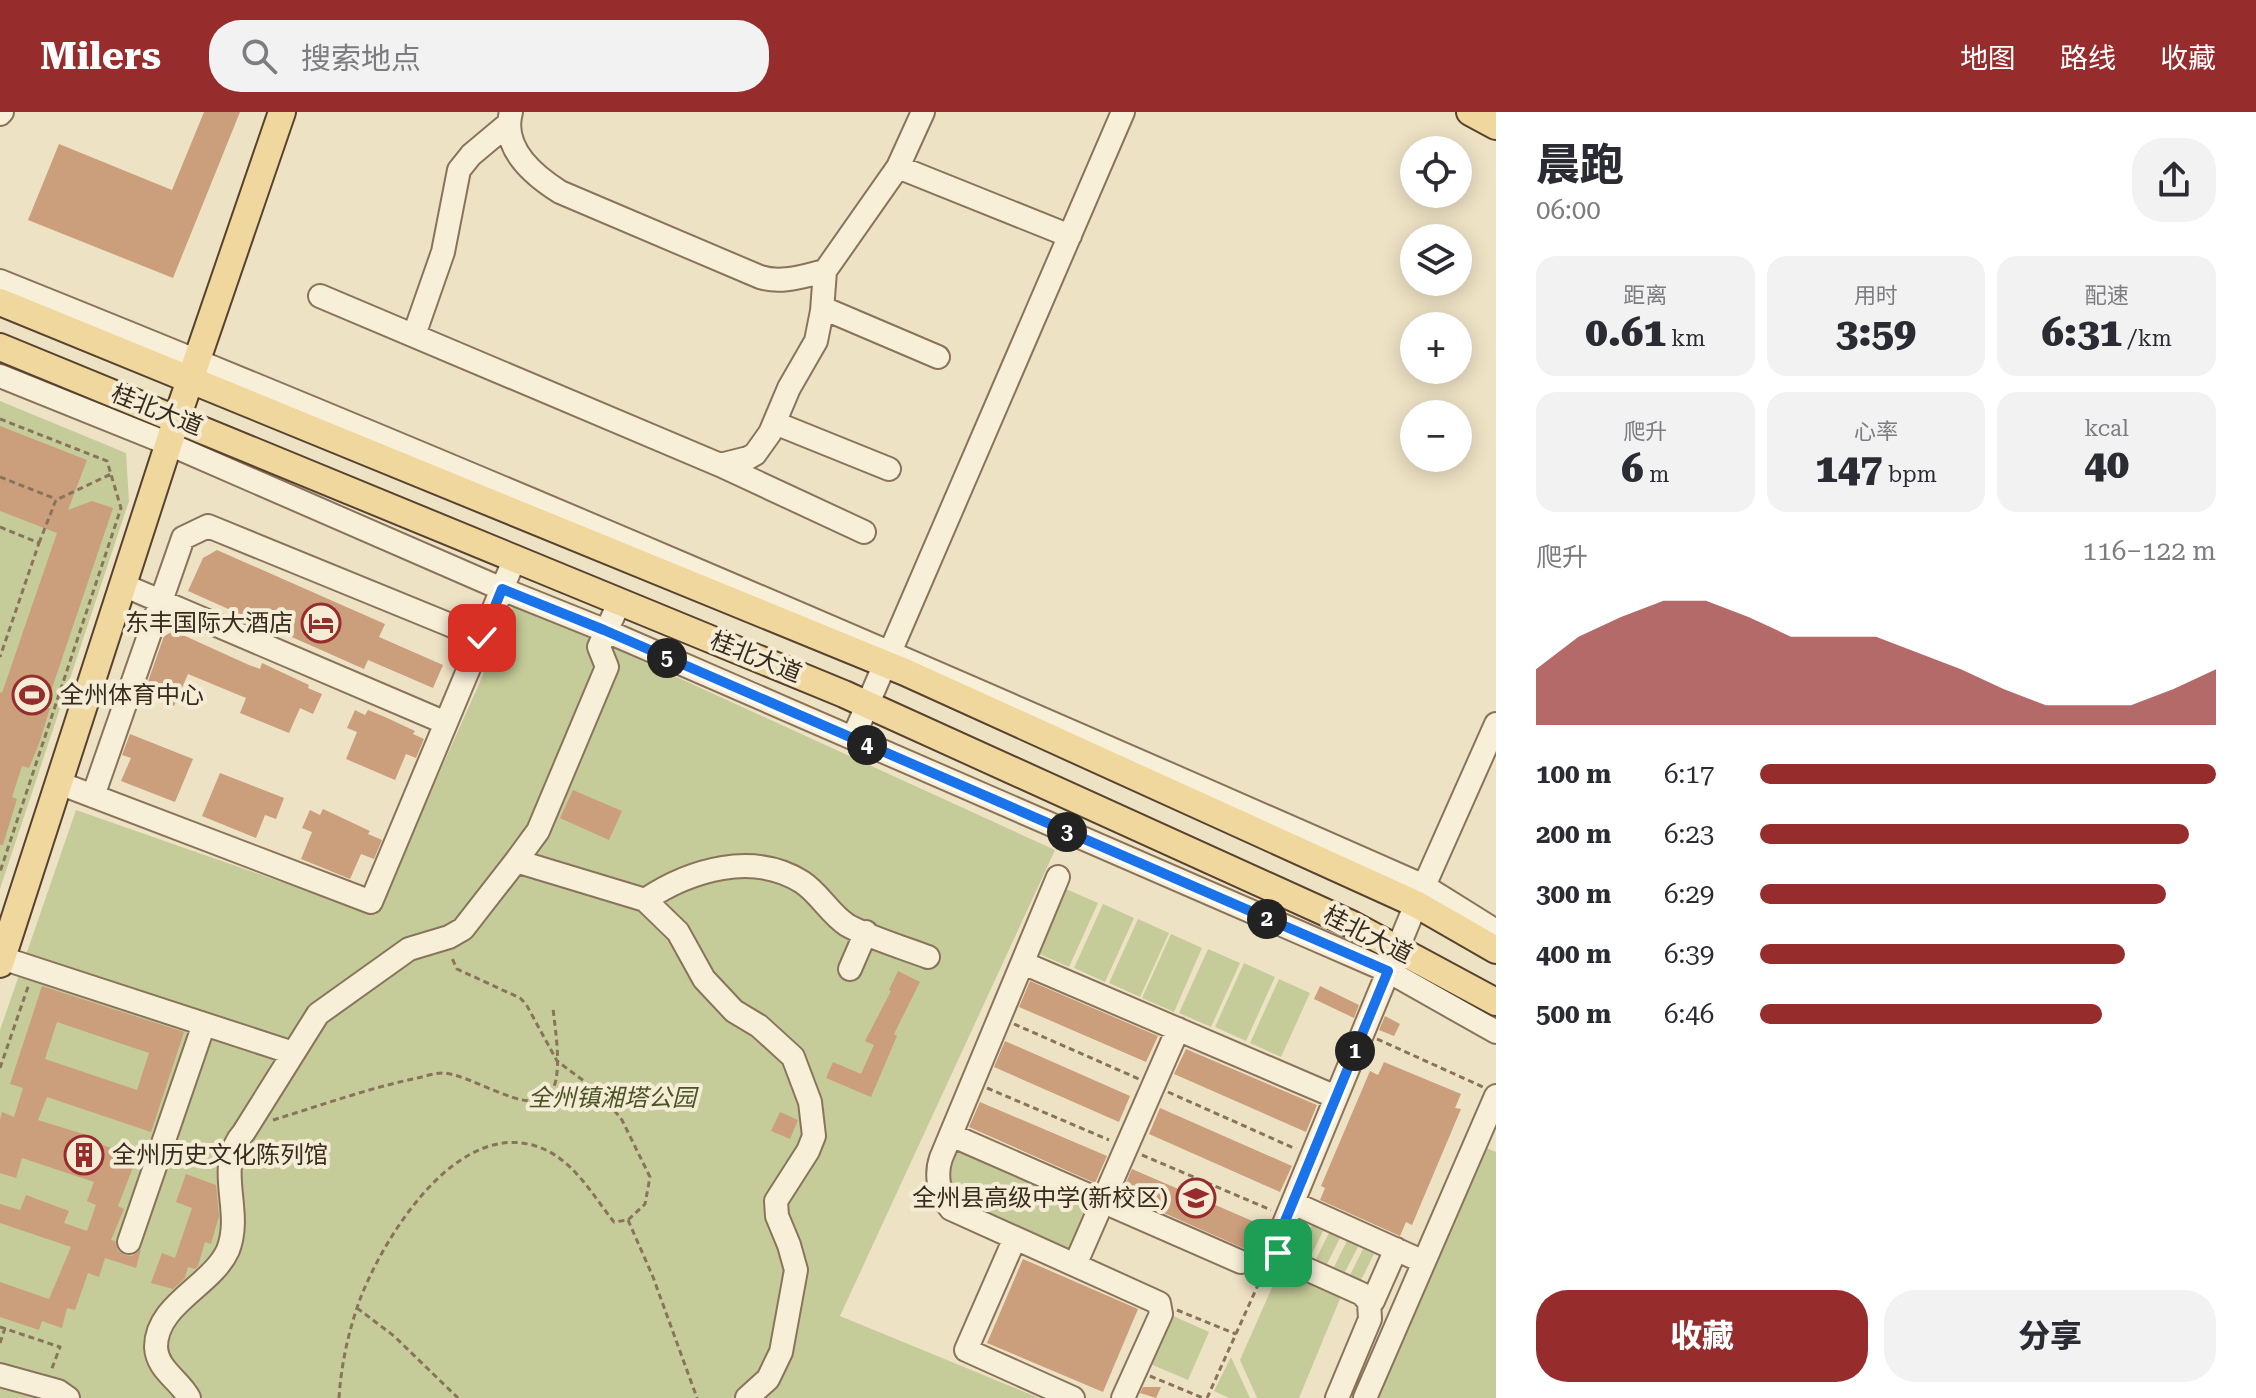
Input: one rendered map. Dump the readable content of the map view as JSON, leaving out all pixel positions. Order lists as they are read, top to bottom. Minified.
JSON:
{"streets":{"main road":["桂北大道"]},"parks":["全州镇湘塔公园"],"places":{"hotel":["东丰国际大酒店"],"sports":["全州体育中心"],"building":["全州历史文化陈列馆"],"school or university":["全州县高级中学(新校区)"]},"page":{"header":"Milers","search":"搜索地点","nav":["地图","路线","收藏"],"heading":["晨跑","06:00"],"map_buttons":["+","−"],"stats":[["距离","0.61 km"],["用时","3:59"],["配速","6:31 /km"],["爬升","6 m"],["心率","147 bpm"],["kcal","40"]],"chart":["爬升","116–122 m"],"pins":["5","4","3","2","1"],"list":[{"name":"100 m","note":"6:17"},{"name":"200 m","note":"6:23"},{"name":"300 m","note":"6:29"},{"name":"400 m","note":"6:39"},{"name":"500 m","note":"6:46"}],"buttons":["收藏","分享"]}}
